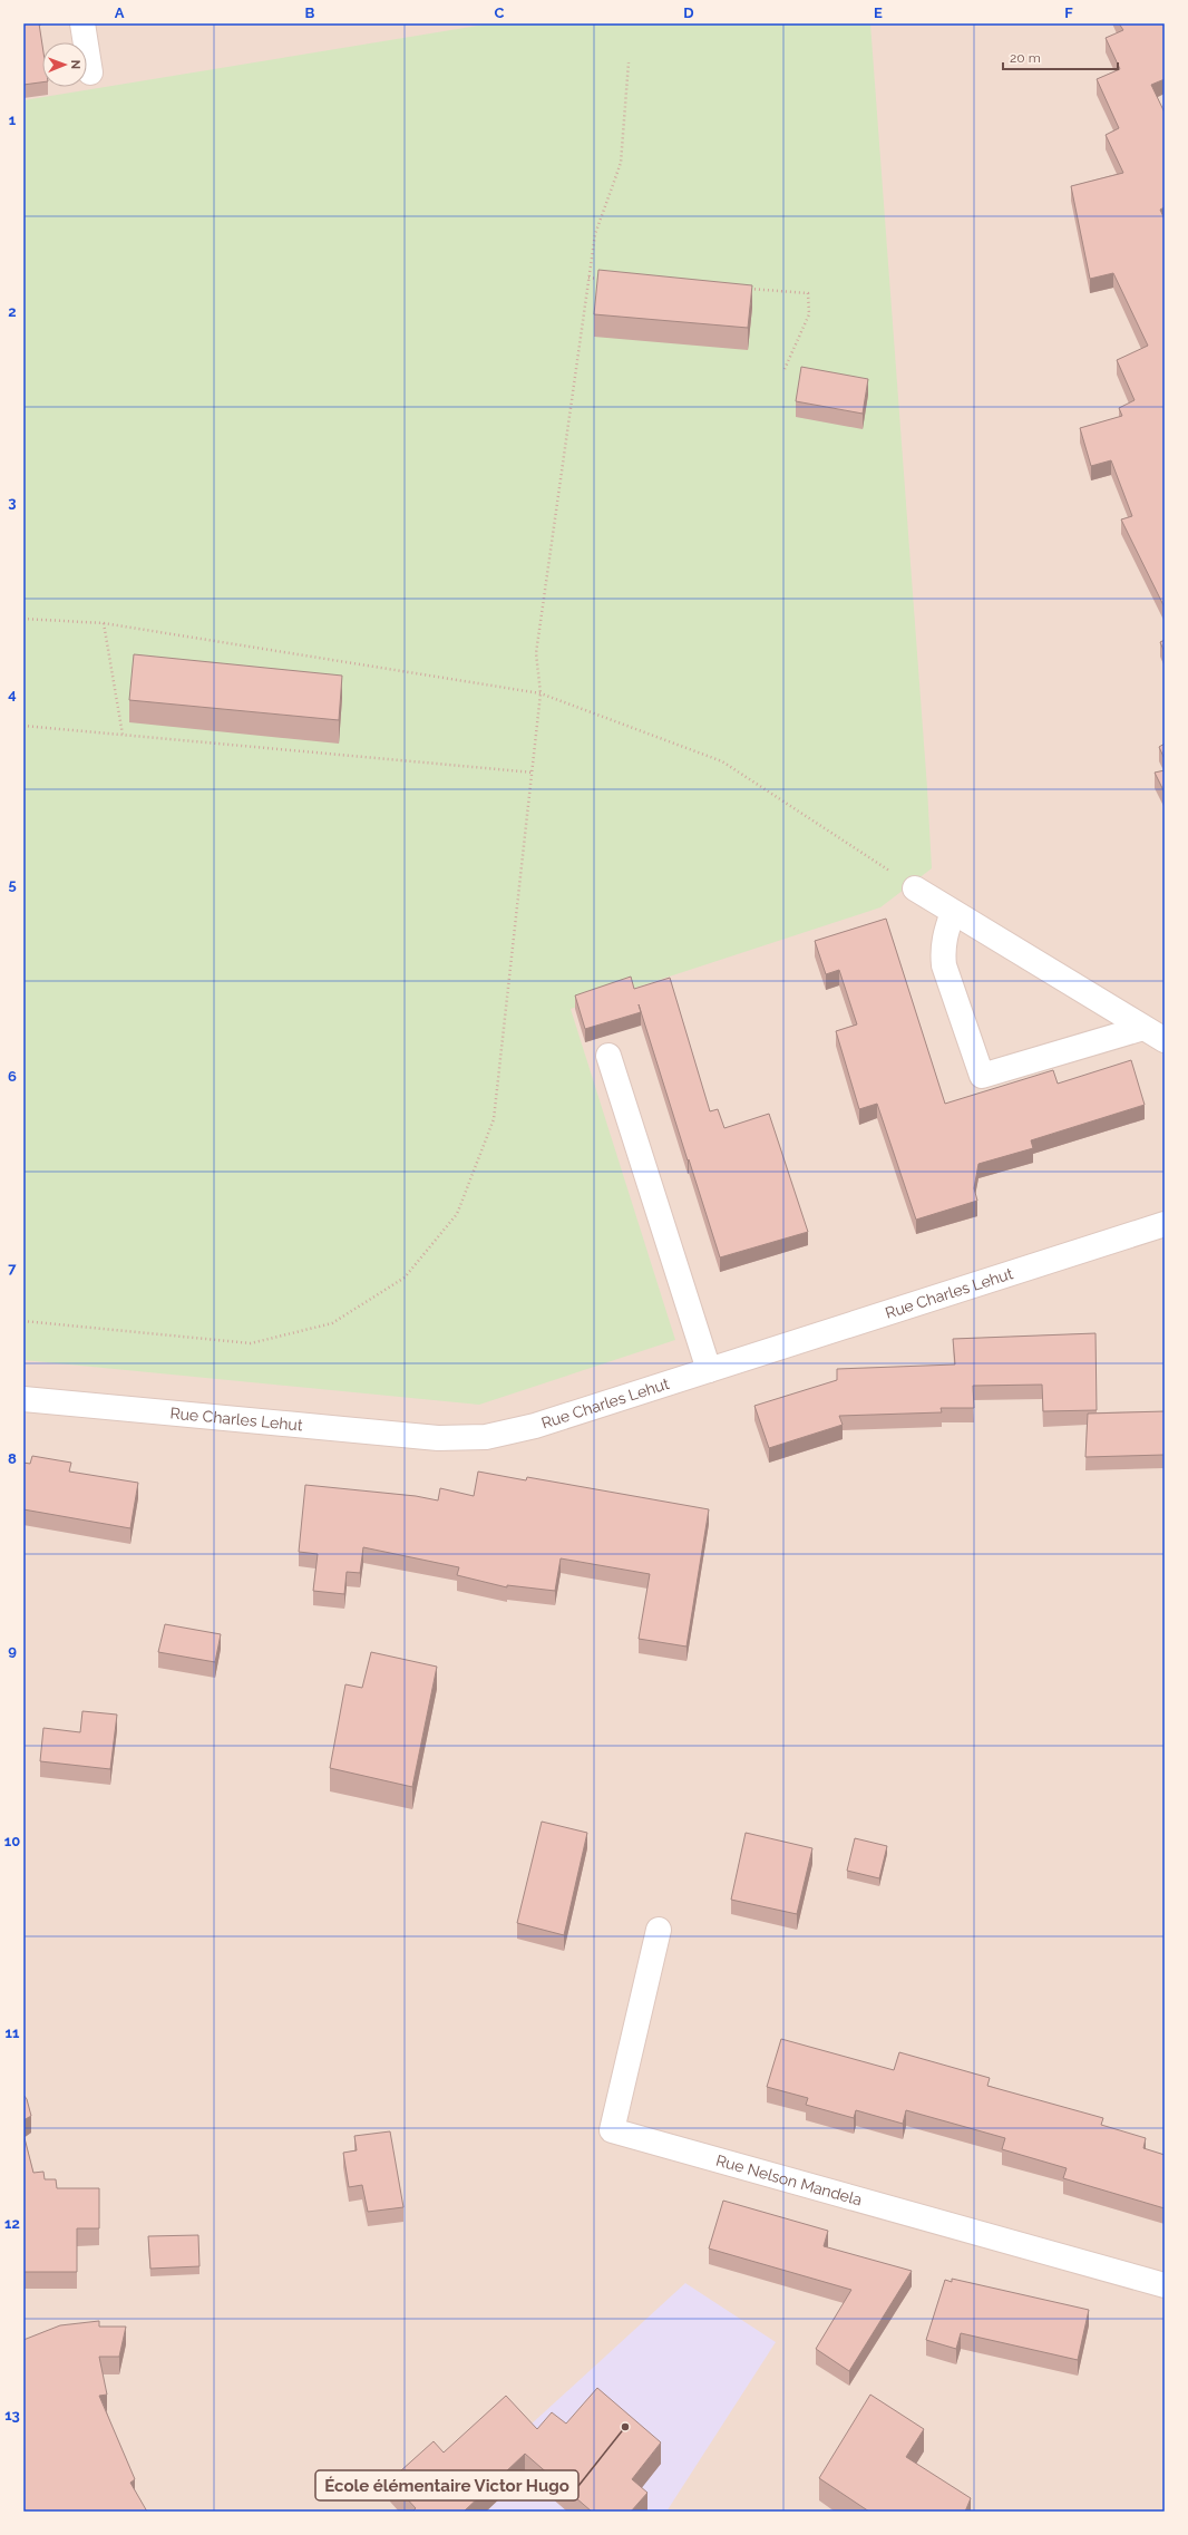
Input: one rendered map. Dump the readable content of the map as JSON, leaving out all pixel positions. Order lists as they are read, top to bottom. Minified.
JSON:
{"streets":{"street":["Rue Charles Lehut","Rue Nelson Mandela"]},"places":["École élémentaire Victor Hugo"],"scale_bar":"20 m","north":"right","grid":{"columns":["A","B","C","D","E","F"],"rows":["1","2","3","4","5","6","7","8","9","10","11","12","13"]}}
